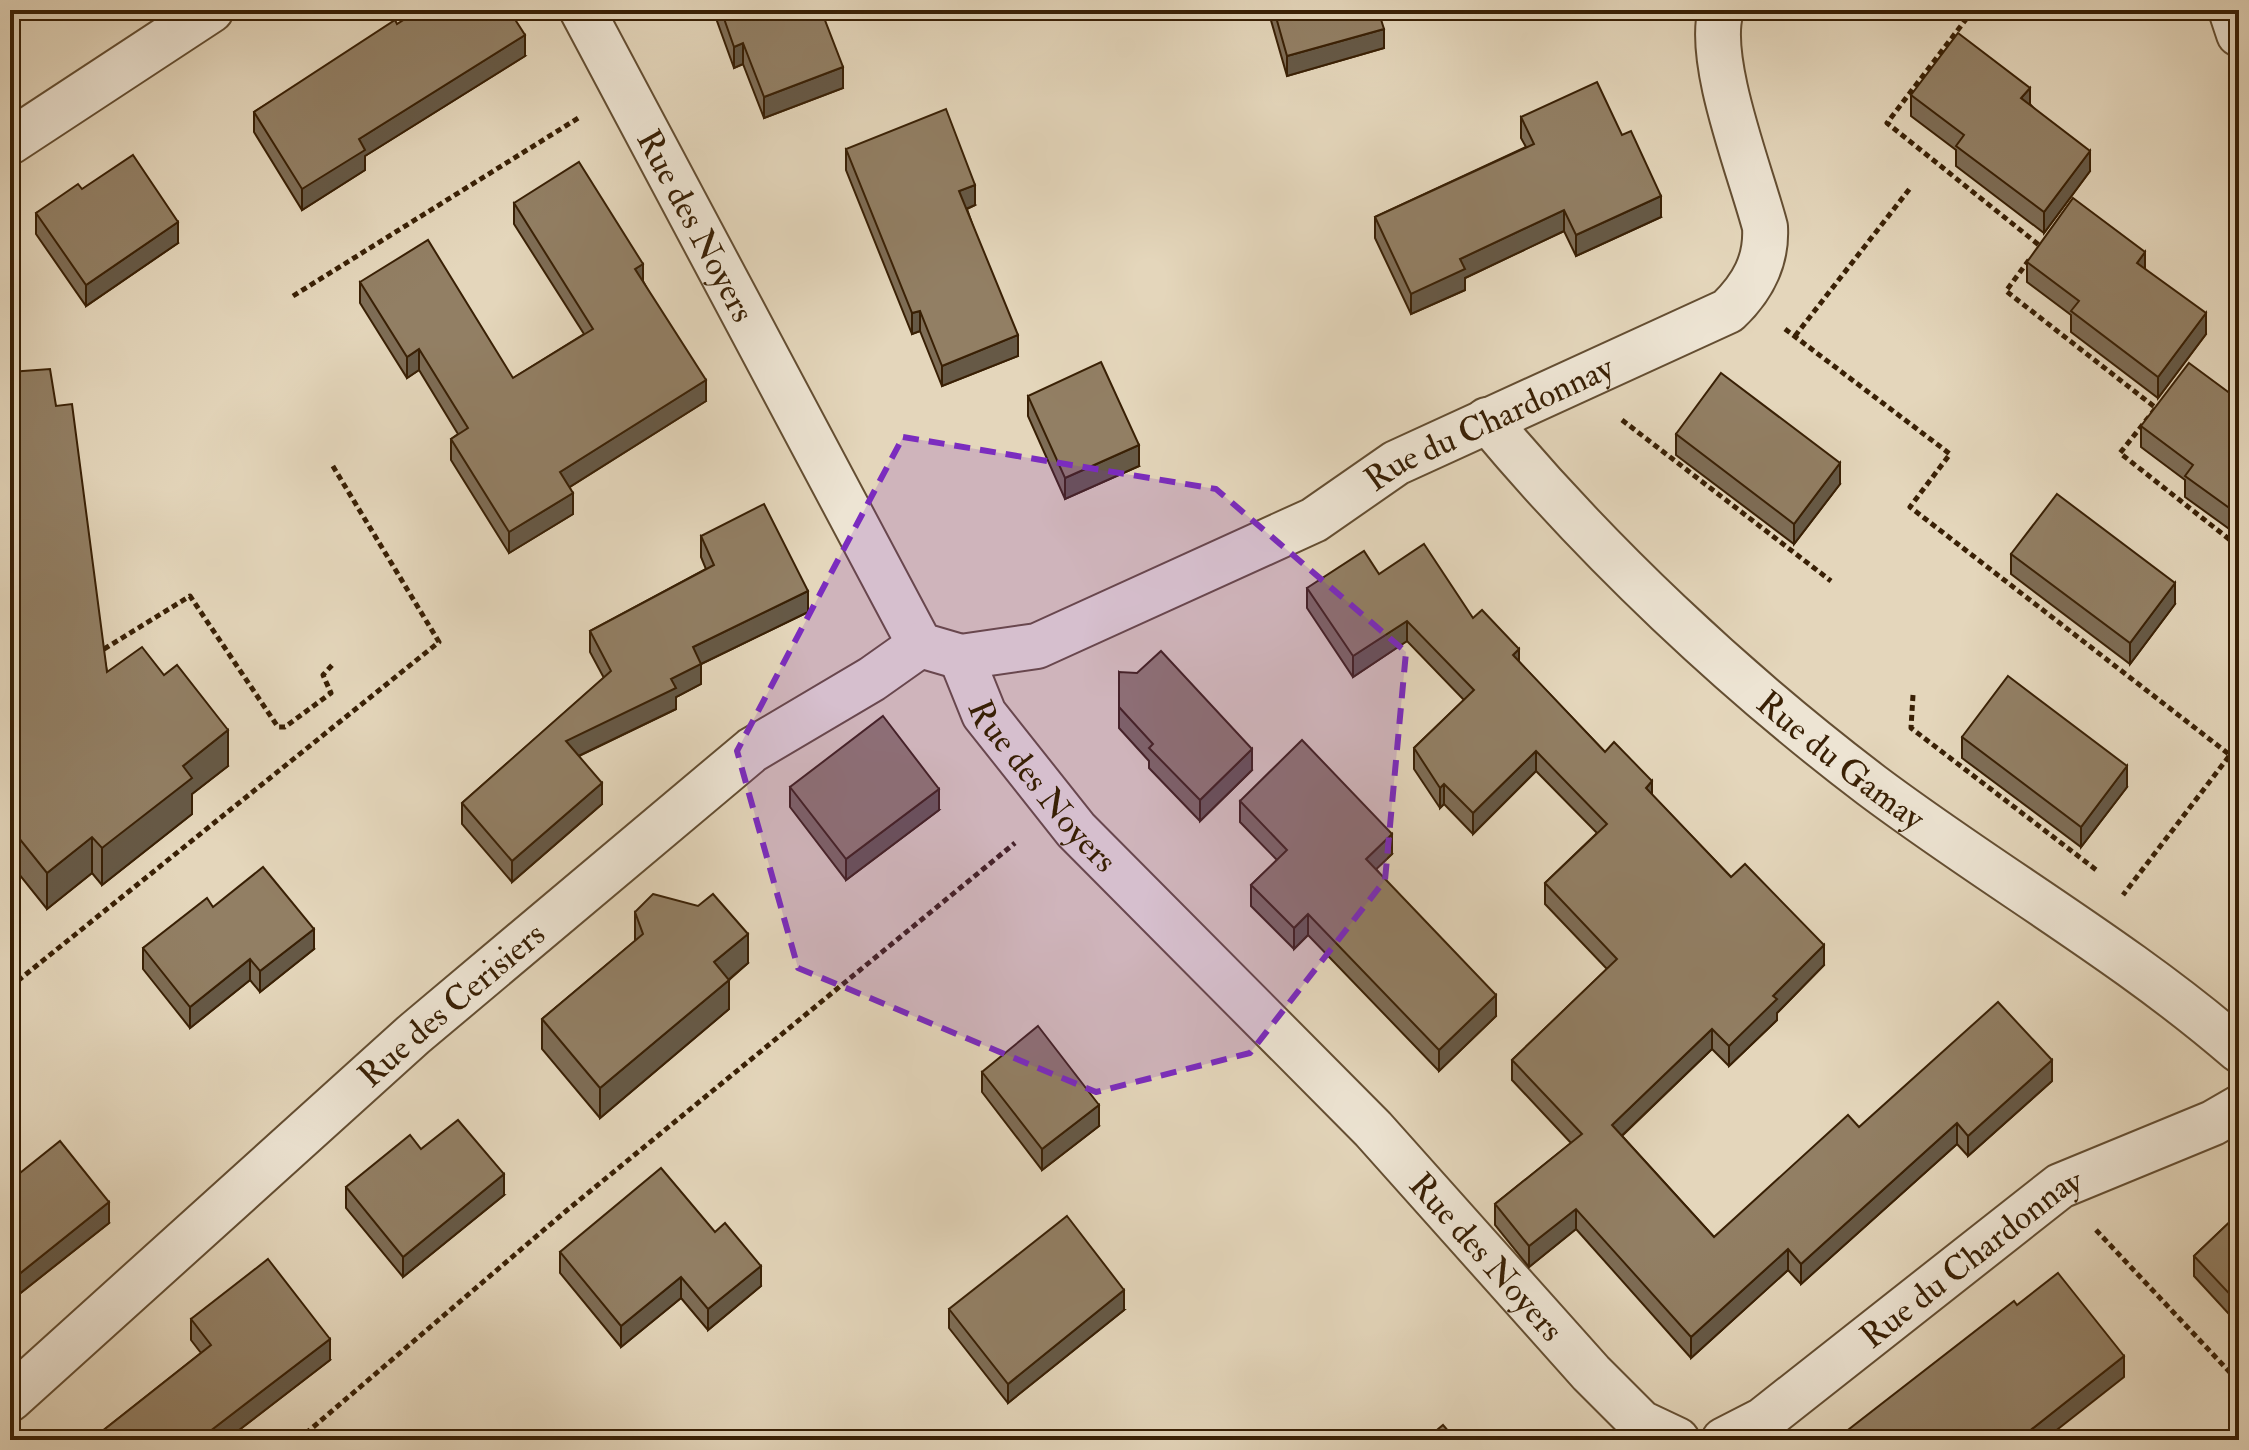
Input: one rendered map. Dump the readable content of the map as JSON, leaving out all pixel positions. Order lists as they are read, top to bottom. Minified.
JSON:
{"streets":{"street":["Rue des Noyers","Rue du Chardonnay","Rue du Gamay","Rue des Cerisiers"]},"crossings":[["Rue des Noyers","Rue du Chardonnay"],["Rue des Noyers","Rue des Cerisiers"],["Rue du Chardonnay","Rue du Gamay"],["Rue du Chardonnay","Rue des Cerisiers"]]}
